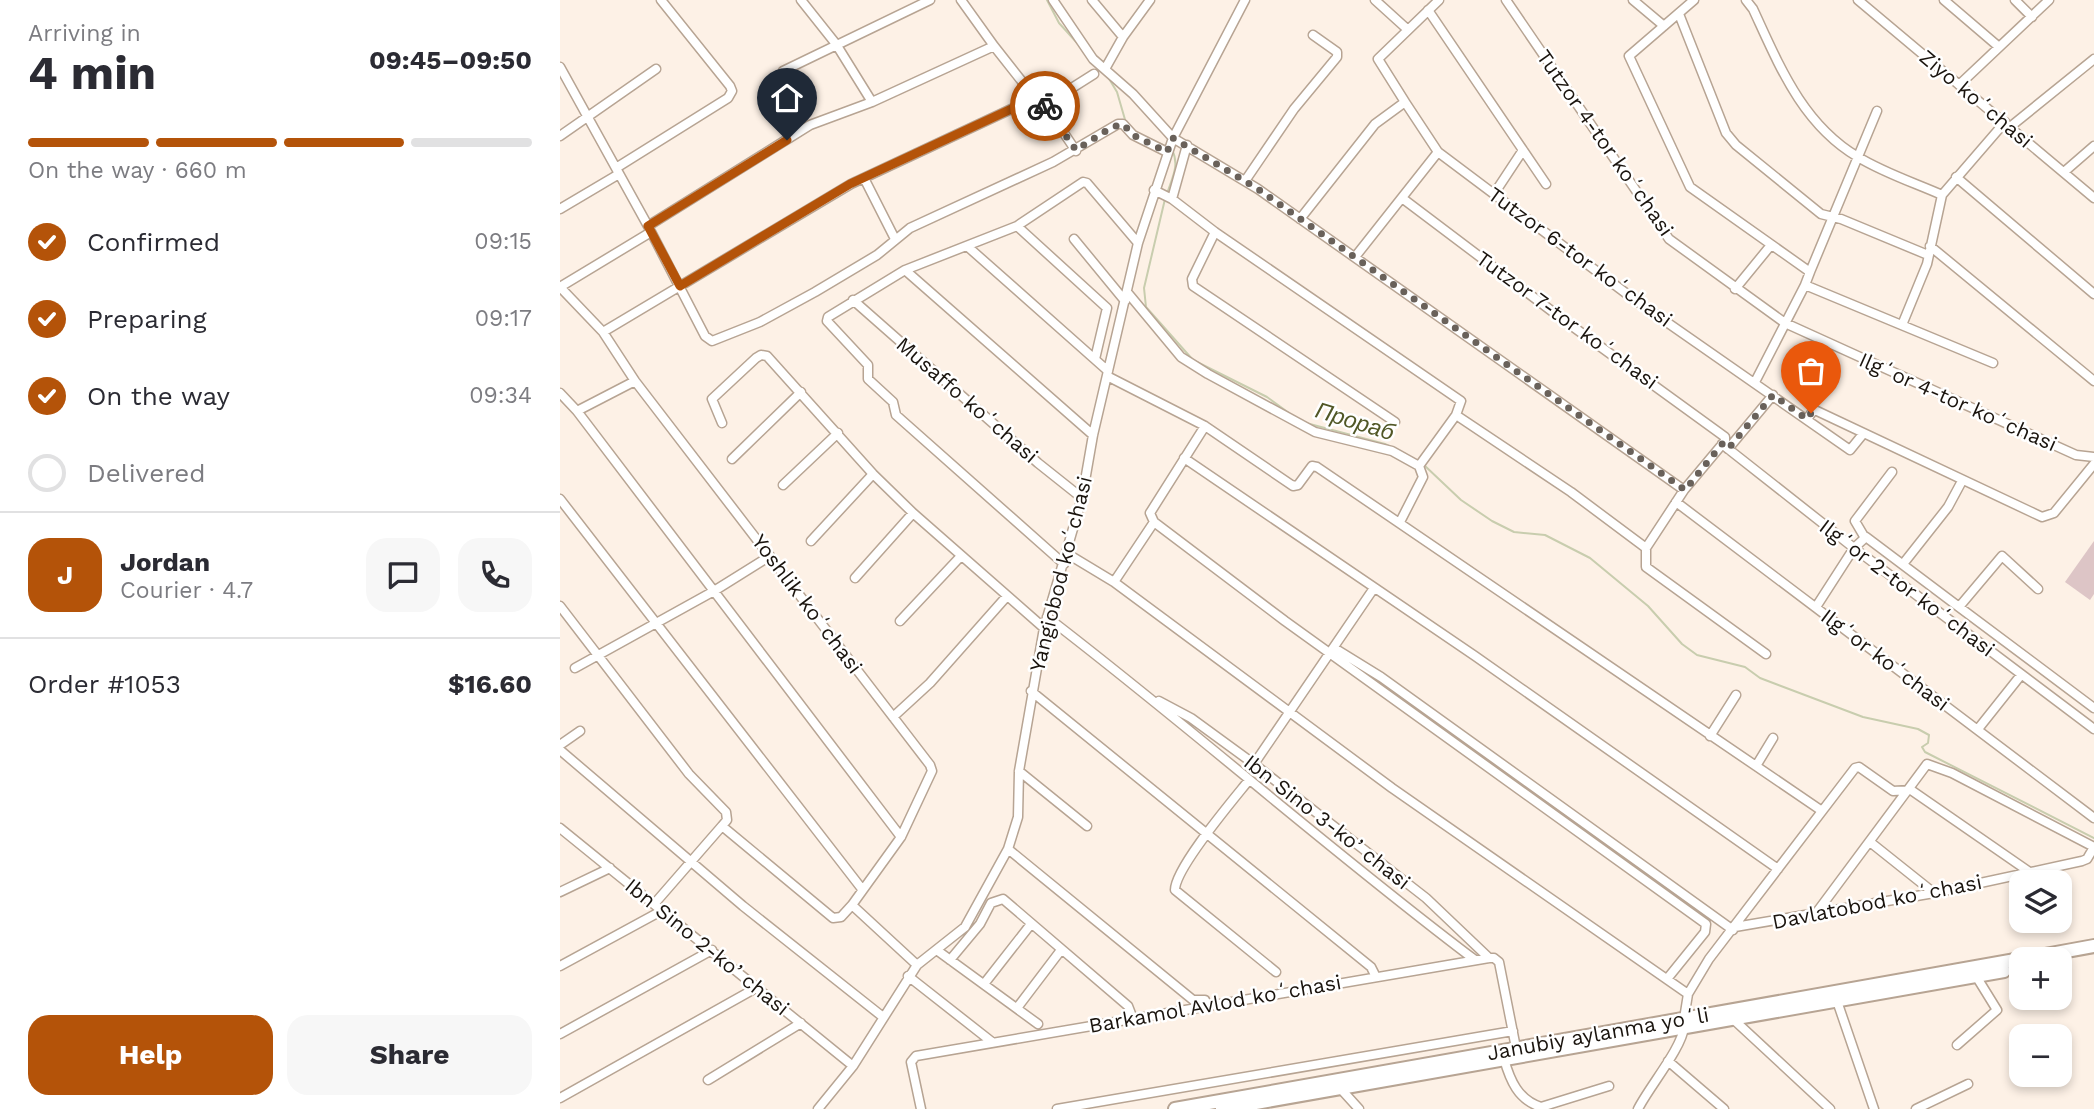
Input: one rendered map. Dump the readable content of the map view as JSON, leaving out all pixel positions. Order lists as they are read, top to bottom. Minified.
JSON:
{"streets":{"highway":["Janubiy aylanma yoʻli"],"street":["Ziyo koʻchasi","Tutzor 4-tor koʻchasi","Tutzor 6-tor koʻchasi","Tutzor 7-tor koʻchasi","Musaffo koʻchasi","Ilgʻor 4-tor koʻchasi","Yangiobod koʻchasi","Ilgʻor 2-tor koʻchasi","Yoshlik koʻchasi","Ilgʻor koʻchasi","Ibn Sino 3-koʼchasi","Davlatobod koʻchasi","Ibn Sino 2-koʼchasi","Barkamol Avlod koʻchasi"]},"crossings":[["Tutzor 4-tor koʻchasi","Ilgʻor 4-tor koʻchasi"],["Tutzor 7-tor koʻchasi","Ilgʻor 2-tor koʻchasi"],["Musaffo koʻchasi","Yangiobod koʻchasi"],["Yangiobod koʻchasi","Ibn Sino 3-koʼchasi"],["Yangiobod koʻchasi","Ibn Sino 2-koʼchasi"],["Ibn Sino 3-koʼchasi","Barkamol Avlod koʻchasi"]],"water":["Прораб"],"page":{"heading":["4 min","Arriving in","09:45–09:50"],"panel":["Jordan","Courier · 4.7","Order #1053","$16.60"],"bar":"On the way · 660 m","list":[["Confirmed","09:15"],["Preparing","09:17"],["On the way","09:34"],"Delivered"],"round":"J","map_buttons":["+","−"],"buttons":["Help","Share"]}}
